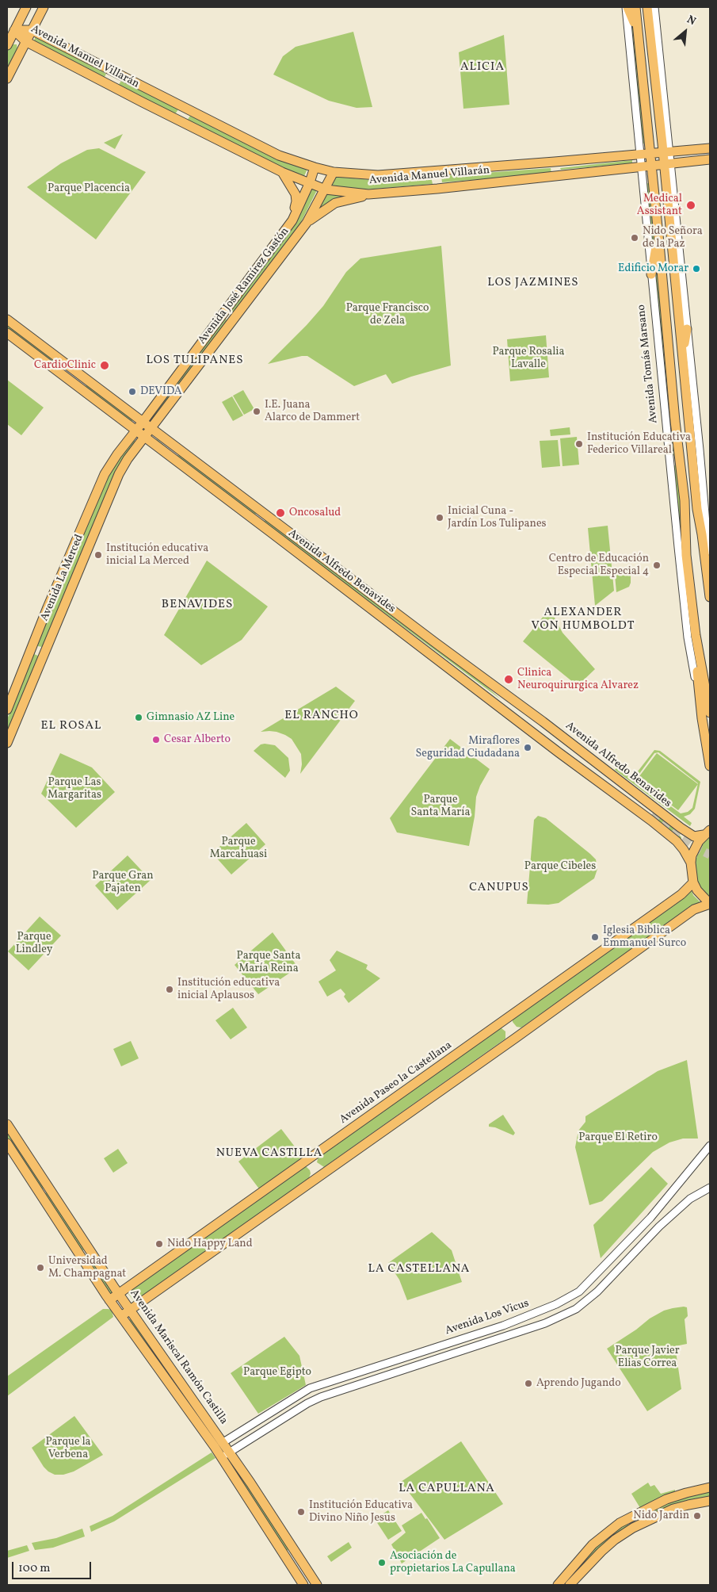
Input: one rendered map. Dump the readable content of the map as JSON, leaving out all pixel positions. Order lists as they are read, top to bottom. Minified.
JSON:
{"streets":{"main road":["Avenida Manuel Villarán","Avenida José Ramírez Gastón","Avenida Tomás Marsano","Avenida Alfredo Benavides","Avenida La Merced","Avenida Paseo la Castellana","Avenida Mariscal Ramón Castilla"],"street":["Avenida Los Vicus"]},"crossings":[["Avenida Manuel Villarán","Avenida José Ramírez Gastón"],["Avenida Manuel Villarán","Avenida Tomás Marsano"],["Avenida José Ramírez Gastón","Avenida Alfredo Benavides"],["Avenida José Ramírez Gastón","Avenida La Merced"],["Avenida Alfredo Benavides","Avenida La Merced"],["Avenida Paseo la Castellana","Avenida Mariscal Ramón Castilla"],["Avenida Los Vicus","Avenida Mariscal Ramón Castilla"]],"districts":["ALICIA","LOS JAZMINES","LOS TULIPANES","BENAVIDES","ALEXANDER VON HUMBOLDT","EL RANCHO","EL ROSAL","CANUPUS","NUEVA CASTILLA","LA CASTELLANA","LA CAPULLANA"],"parks":["Parque Placencia","Parque Francisco de Zela","Parque Rosalia Lavalle","Parque Las Margaritas","Parque Santa María","Parque Marcahuasi","Parque Cibeles","Parque Gran Pajaten","Parque Lindley","Parque Santa María Reina","Parque El Retiro","Parque Javier Elias Correa","Parque Egipto","Parque la Verbena"],"places":["Medical Assistant","Nido Señora de la Paz","Edificio Morar","CardioClinic","DEVIDA","I.E. Juana Alarco de Dammert","Institución Educativa Federico Villareal","Oncosalud","Inicial Cuna - Jardín Los Tulipanes","Institución educativa inicial La Merced","Centro de Educación Especial Especial 4","Clinica Neuroquirurgica Alvarez","Gimnasio AZ Line","Cesar Alberto","Miraflores Seguridad Ciudadana","Iglesia Biblica Emmanuel Surco","Institución educativa inicial Aplausos","Nido Happy Land","Universidad M. Champagnat","Aprendo Jugando","Institución Educativa Divino Niño Jesus","Nido Jardin","Asociación de propietarios La Capullana"],"scale_bar":"100 m","north":"top right"}
